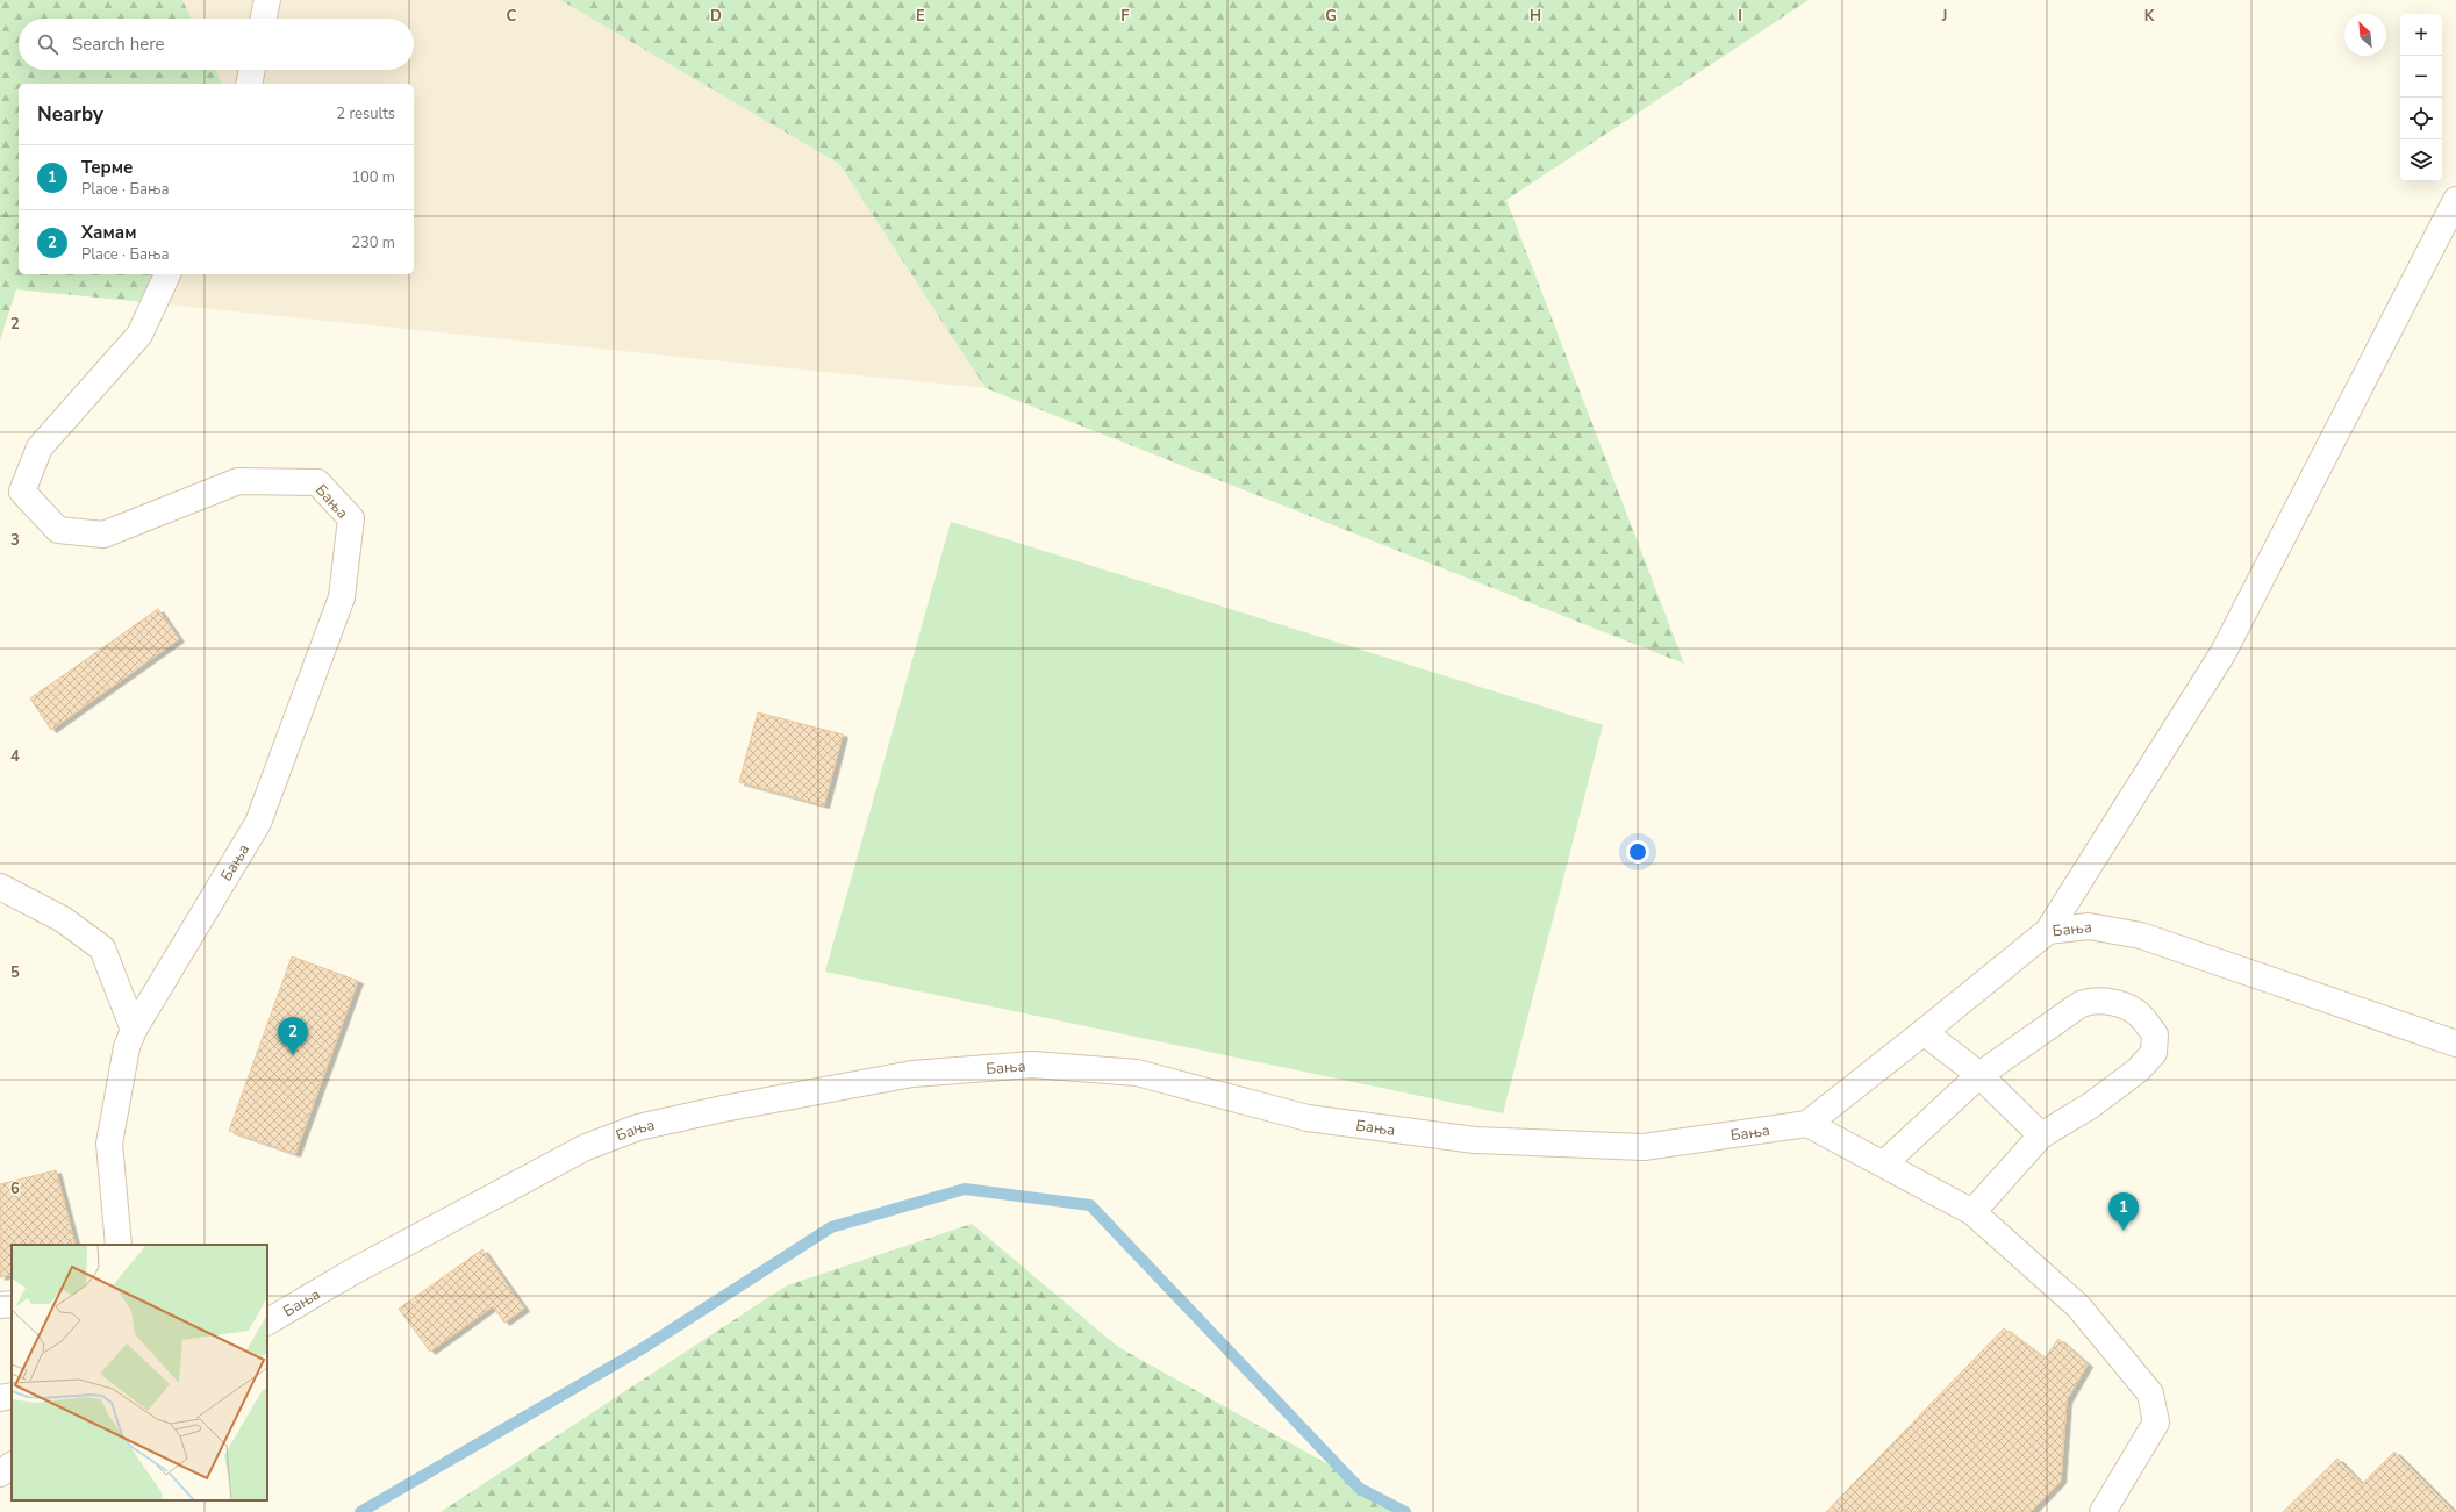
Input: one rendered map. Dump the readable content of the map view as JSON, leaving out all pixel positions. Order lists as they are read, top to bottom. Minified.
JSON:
{"streets":{"street":["Бања"]},"north":"top left","page":{"map_buttons":["+","−"],"search":"Search here","heading":["Nearby","2 results"],"list":[{"mark":"1","name":"Терме","note":"Place · Бања","value":"100 m"},{"mark":"2","name":"Хамам","note":"Place · Бања","value":"230 m"}],"pins":["2","1"]},"grid":{"columns":["C","D","E","F","G","H","I","J","K"],"rows":["2","3","4","5","6"]}}
